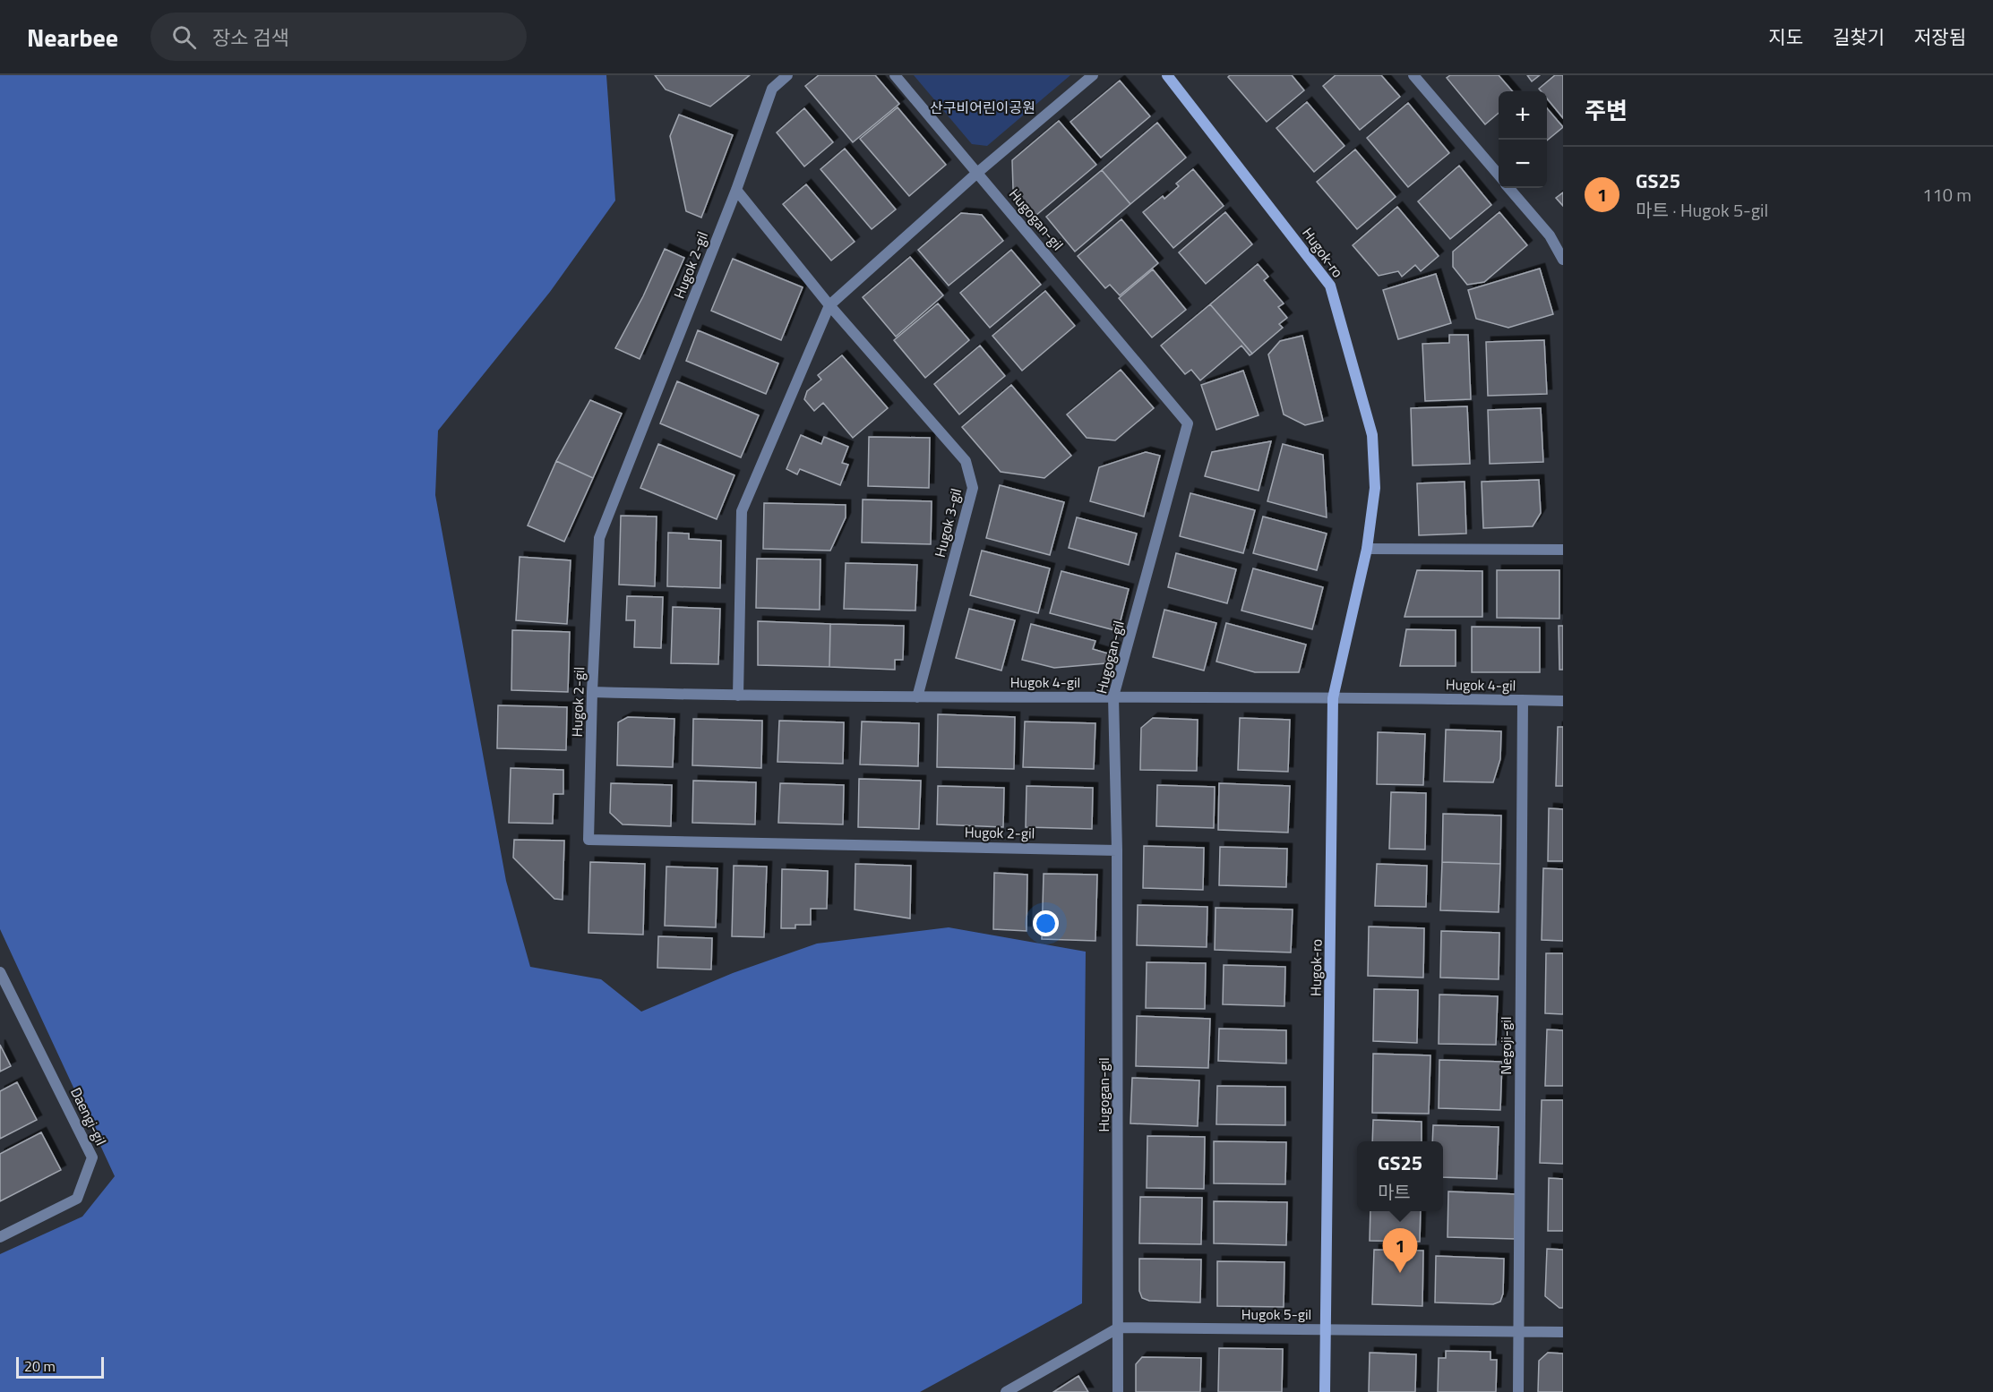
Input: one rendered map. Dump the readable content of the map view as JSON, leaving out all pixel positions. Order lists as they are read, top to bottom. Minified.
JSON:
{"streets":{"street":["Hugogan-gil","Hugok-ro","Hugok 2-gil","Hugok 3-gil","Hugok 4-gil","Negoji-gil","Daengi-gil","Hugok 5-gil"]},"crossings":[["Hugogan-gil","Hugok 2-gil"],["Hugogan-gil","Hugok 4-gil"],["Hugogan-gil","Hugok 5-gil"],["Hugok-ro","Hugok 4-gil"],["Hugok-ro","Hugok 5-gil"],["Hugok 2-gil","Hugok 3-gil"],["Hugok 2-gil","Hugok 4-gil"],["Hugok 3-gil","Hugok 4-gil"],["Hugok 4-gil","Negoji-gil"],["Negoji-gil","Hugok 5-gil"]],"parks":["산구비어린이공원"],"scale_bar":"20 m","page":{"header":"Nearbee","search":"장소 검색","nav":["지도","길찾기","저장됨"],"heading":"주변","map_buttons":["+","−"],"list":[{"mark":"1","name":"GS25","note":"마트 · Hugok 5-gil","value":"110 m"}],"popup":["GS25","마트"],"pins":"1","scale":"20 m"}}
